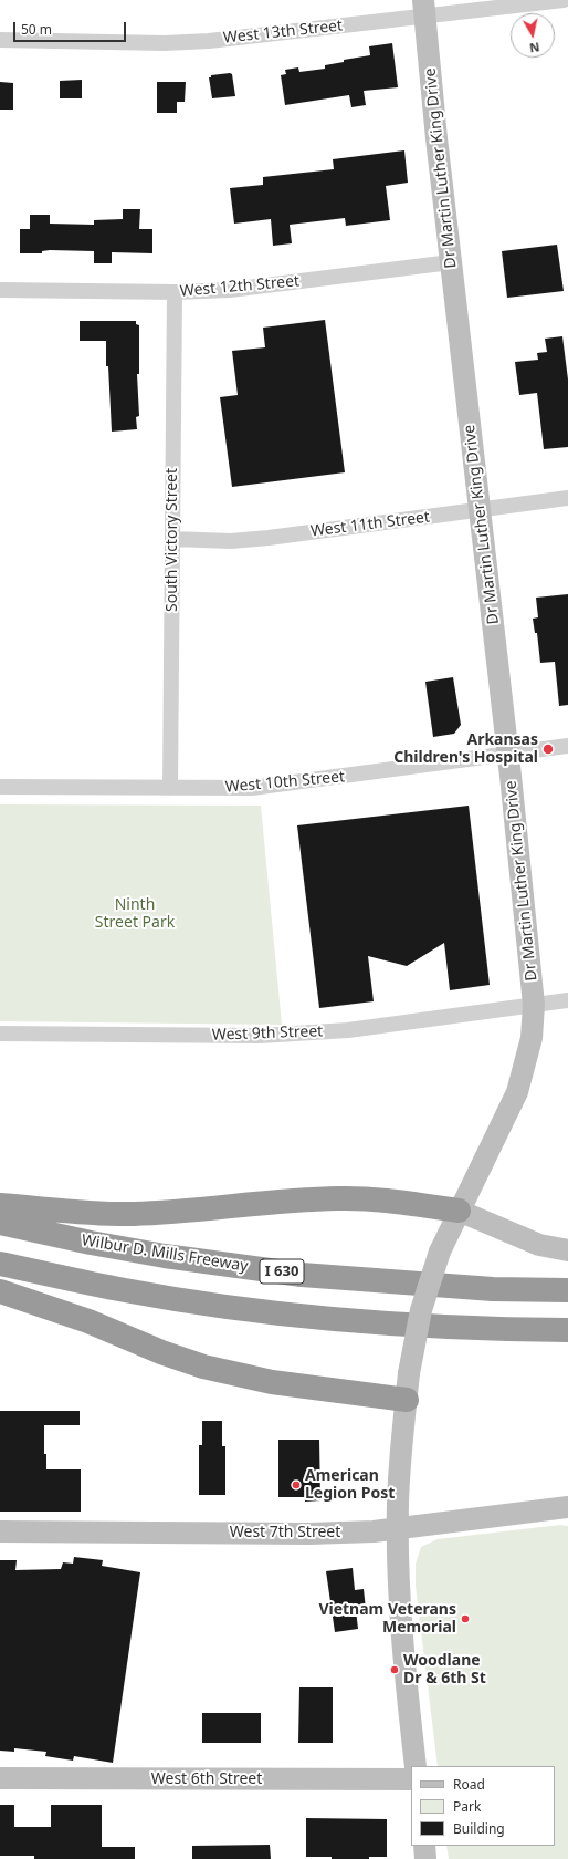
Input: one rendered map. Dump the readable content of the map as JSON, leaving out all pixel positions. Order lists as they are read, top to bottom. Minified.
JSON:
{"streets":{"highway":["Wilbur D. Mills Freeway","I 630"],"street":["West 13th Street","Dr Martin Luther King Drive","West 12th Street","West 11th Street","South Victory Street","West 10th Street","West 9th Street","West 7th Street","West 6th Street"]},"crossings":[["West 13th Street","Dr Martin Luther King Drive"],["Dr Martin Luther King Drive","West 12th Street"],["Dr Martin Luther King Drive","West 11th Street"],["Dr Martin Luther King Drive","West 10th Street"],["Dr Martin Luther King Drive","West 9th Street"],["Dr Martin Luther King Drive","West 7th Street"],["West 12th Street","South Victory Street"],["West 11th Street","South Victory Street"],["South Victory Street","West 10th Street"]],"parks":["Ninth Street Park"],"places":["Arkansas Children's Hospital","American Legion Post","Vietnam Veterans Memorial","Woodlane Dr & 6th St"],"legend":["Road","Park","Building"],"scale_bar":"50 m","north":"bottom"}
